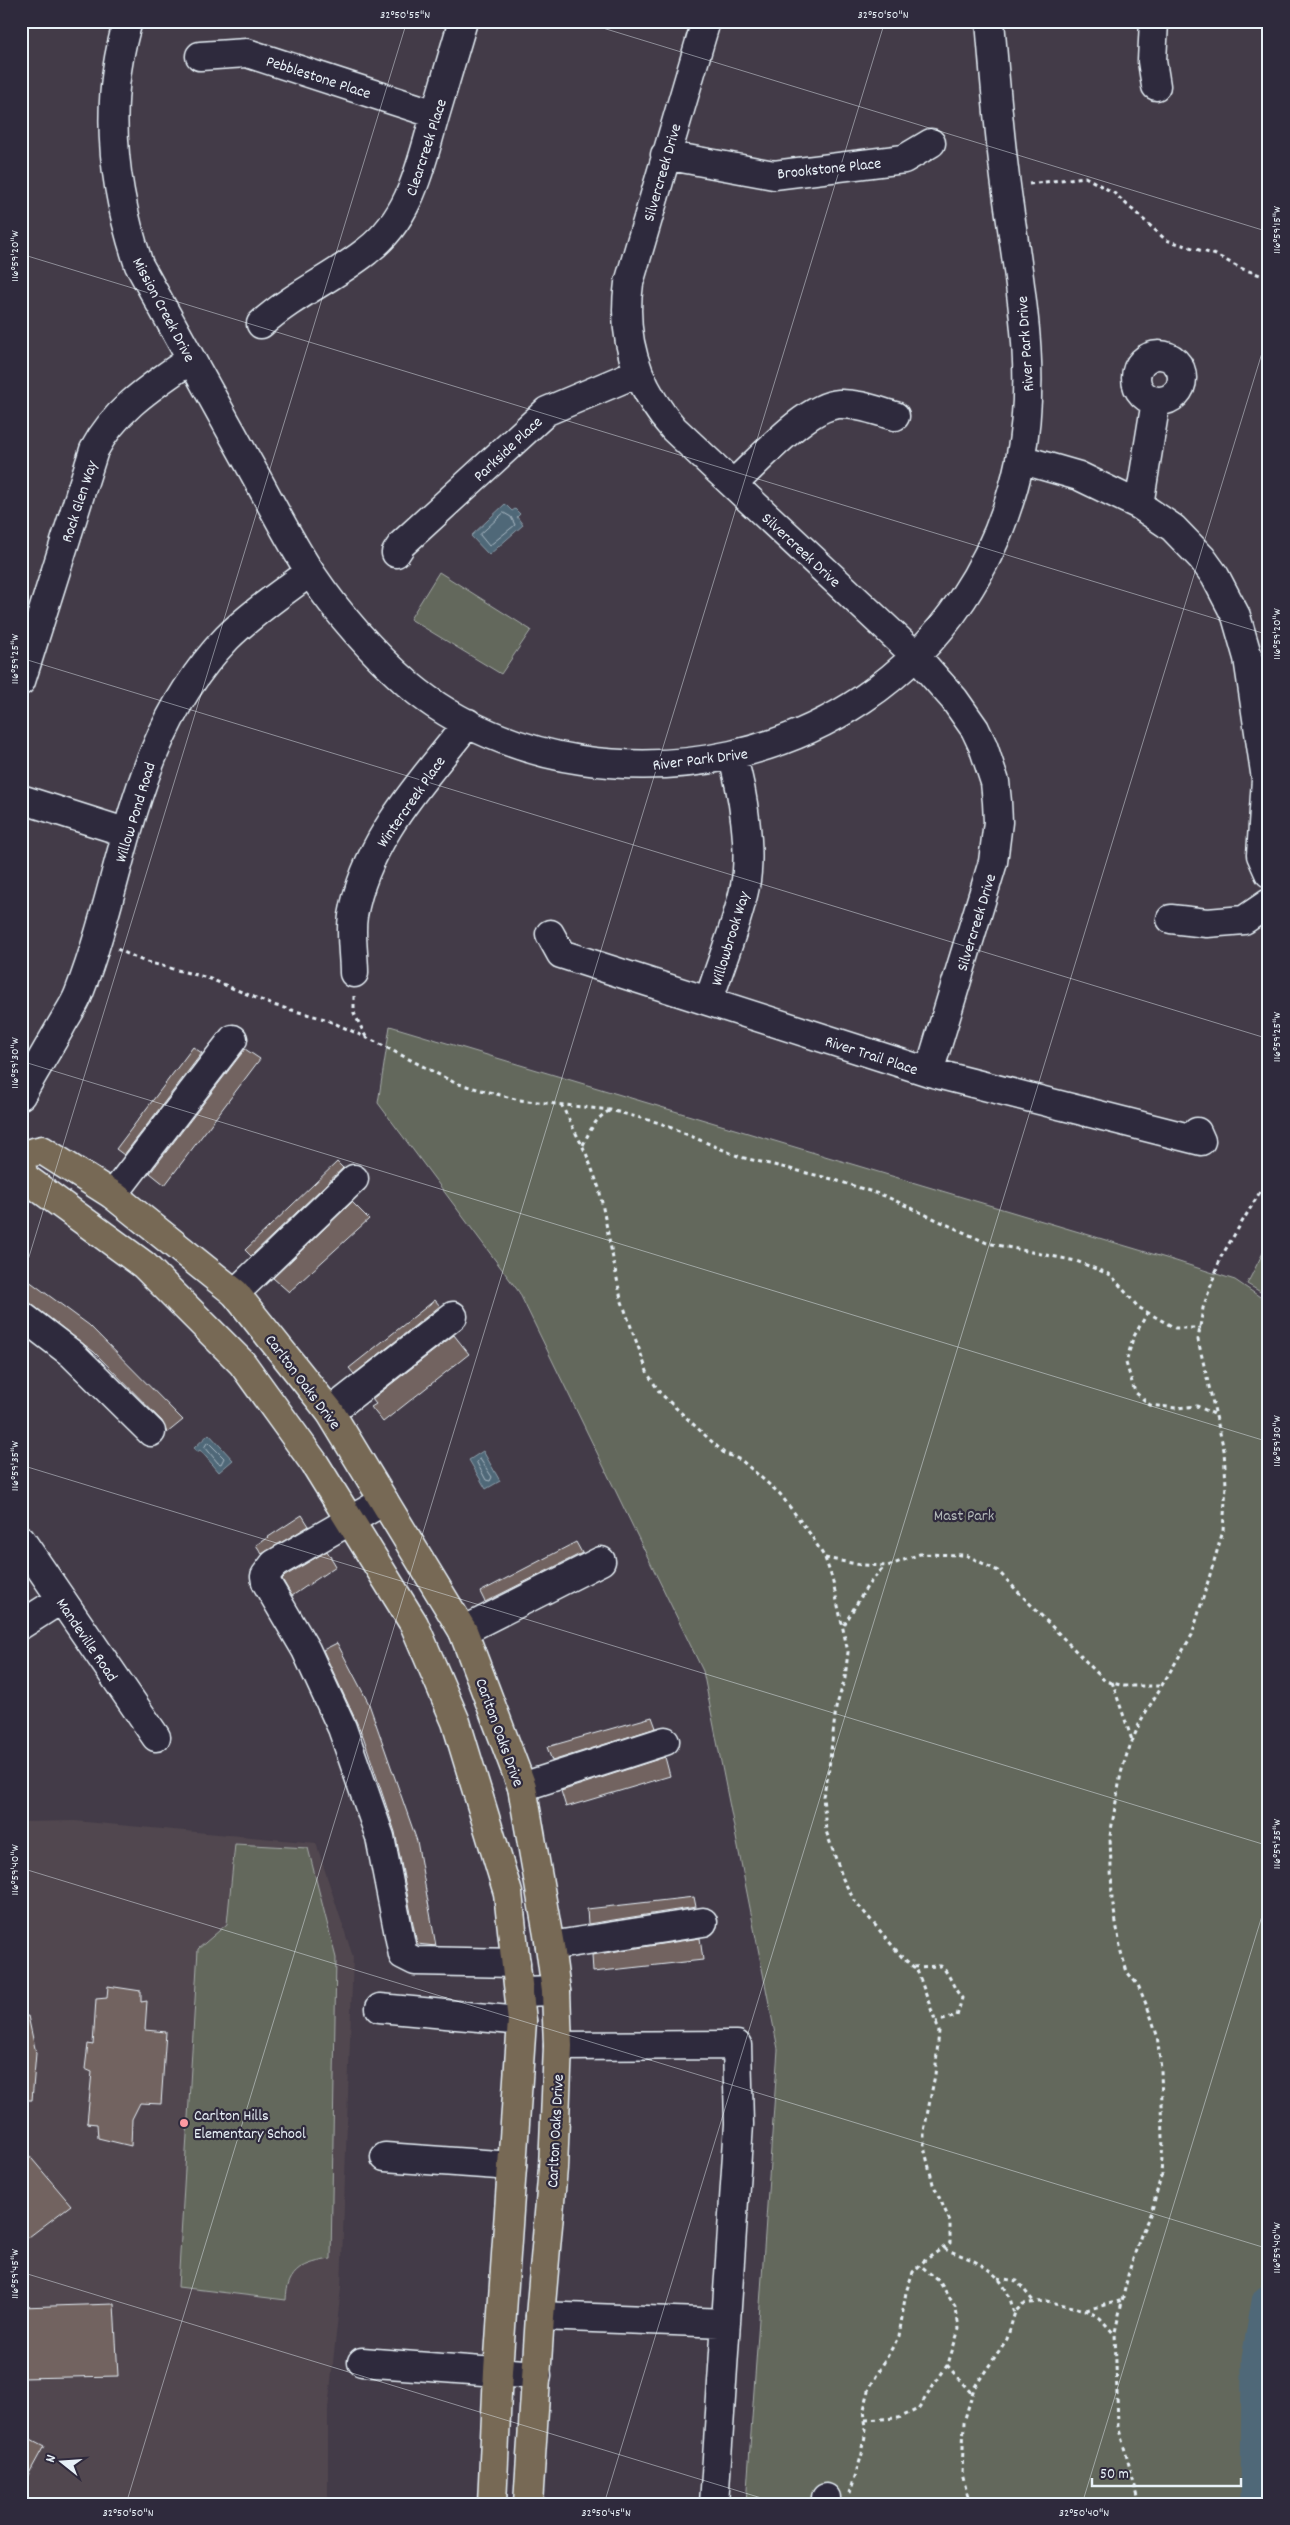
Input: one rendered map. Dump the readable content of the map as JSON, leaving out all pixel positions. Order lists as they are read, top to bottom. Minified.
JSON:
{"streets":{"main road":["Carlton Oaks Drive"],"street":["Pebblestone Place","Clearcreek Place","Brookstone Place","Silvercreek Drive","Mission Creek Drive","River Park Drive","Parkside Place","Rock Glen Way","Wintercreek Place","Willow Pond Road","Willowbrook Way","River Trail Place","Mandeville Road"]},"crossings":[["Pebblestone Place","Clearcreek Place"],["Brookstone Place","Silvercreek Drive"],["Silvercreek Drive","River Park Drive"],["Silvercreek Drive","Parkside Place"],["Silvercreek Drive","River Trail Place"],["Mission Creek Drive","River Park Drive"],["Mission Creek Drive","Rock Glen Way"],["Mission Creek Drive","Willow Pond Road"],["River Park Drive","Wintercreek Place"],["River Park Drive","Willow Pond Road"],["River Park Drive","Willowbrook Way"],["Willowbrook Way","River Trail Place"]],"parks":["Mast Park"],"places":["Carlton Hills Elementary School"],"scale_bar":"50 m","north":"left","coordinates":["32°50'55\"N","32°50'50\"N","116°59'15\"W","116°59'20\"W","116°59'25\"W","116°59'30\"W","116°59'35\"W","116°59'40\"W","116°59'45\"W","32°50'45\"N","32°50'40\"N"]}
